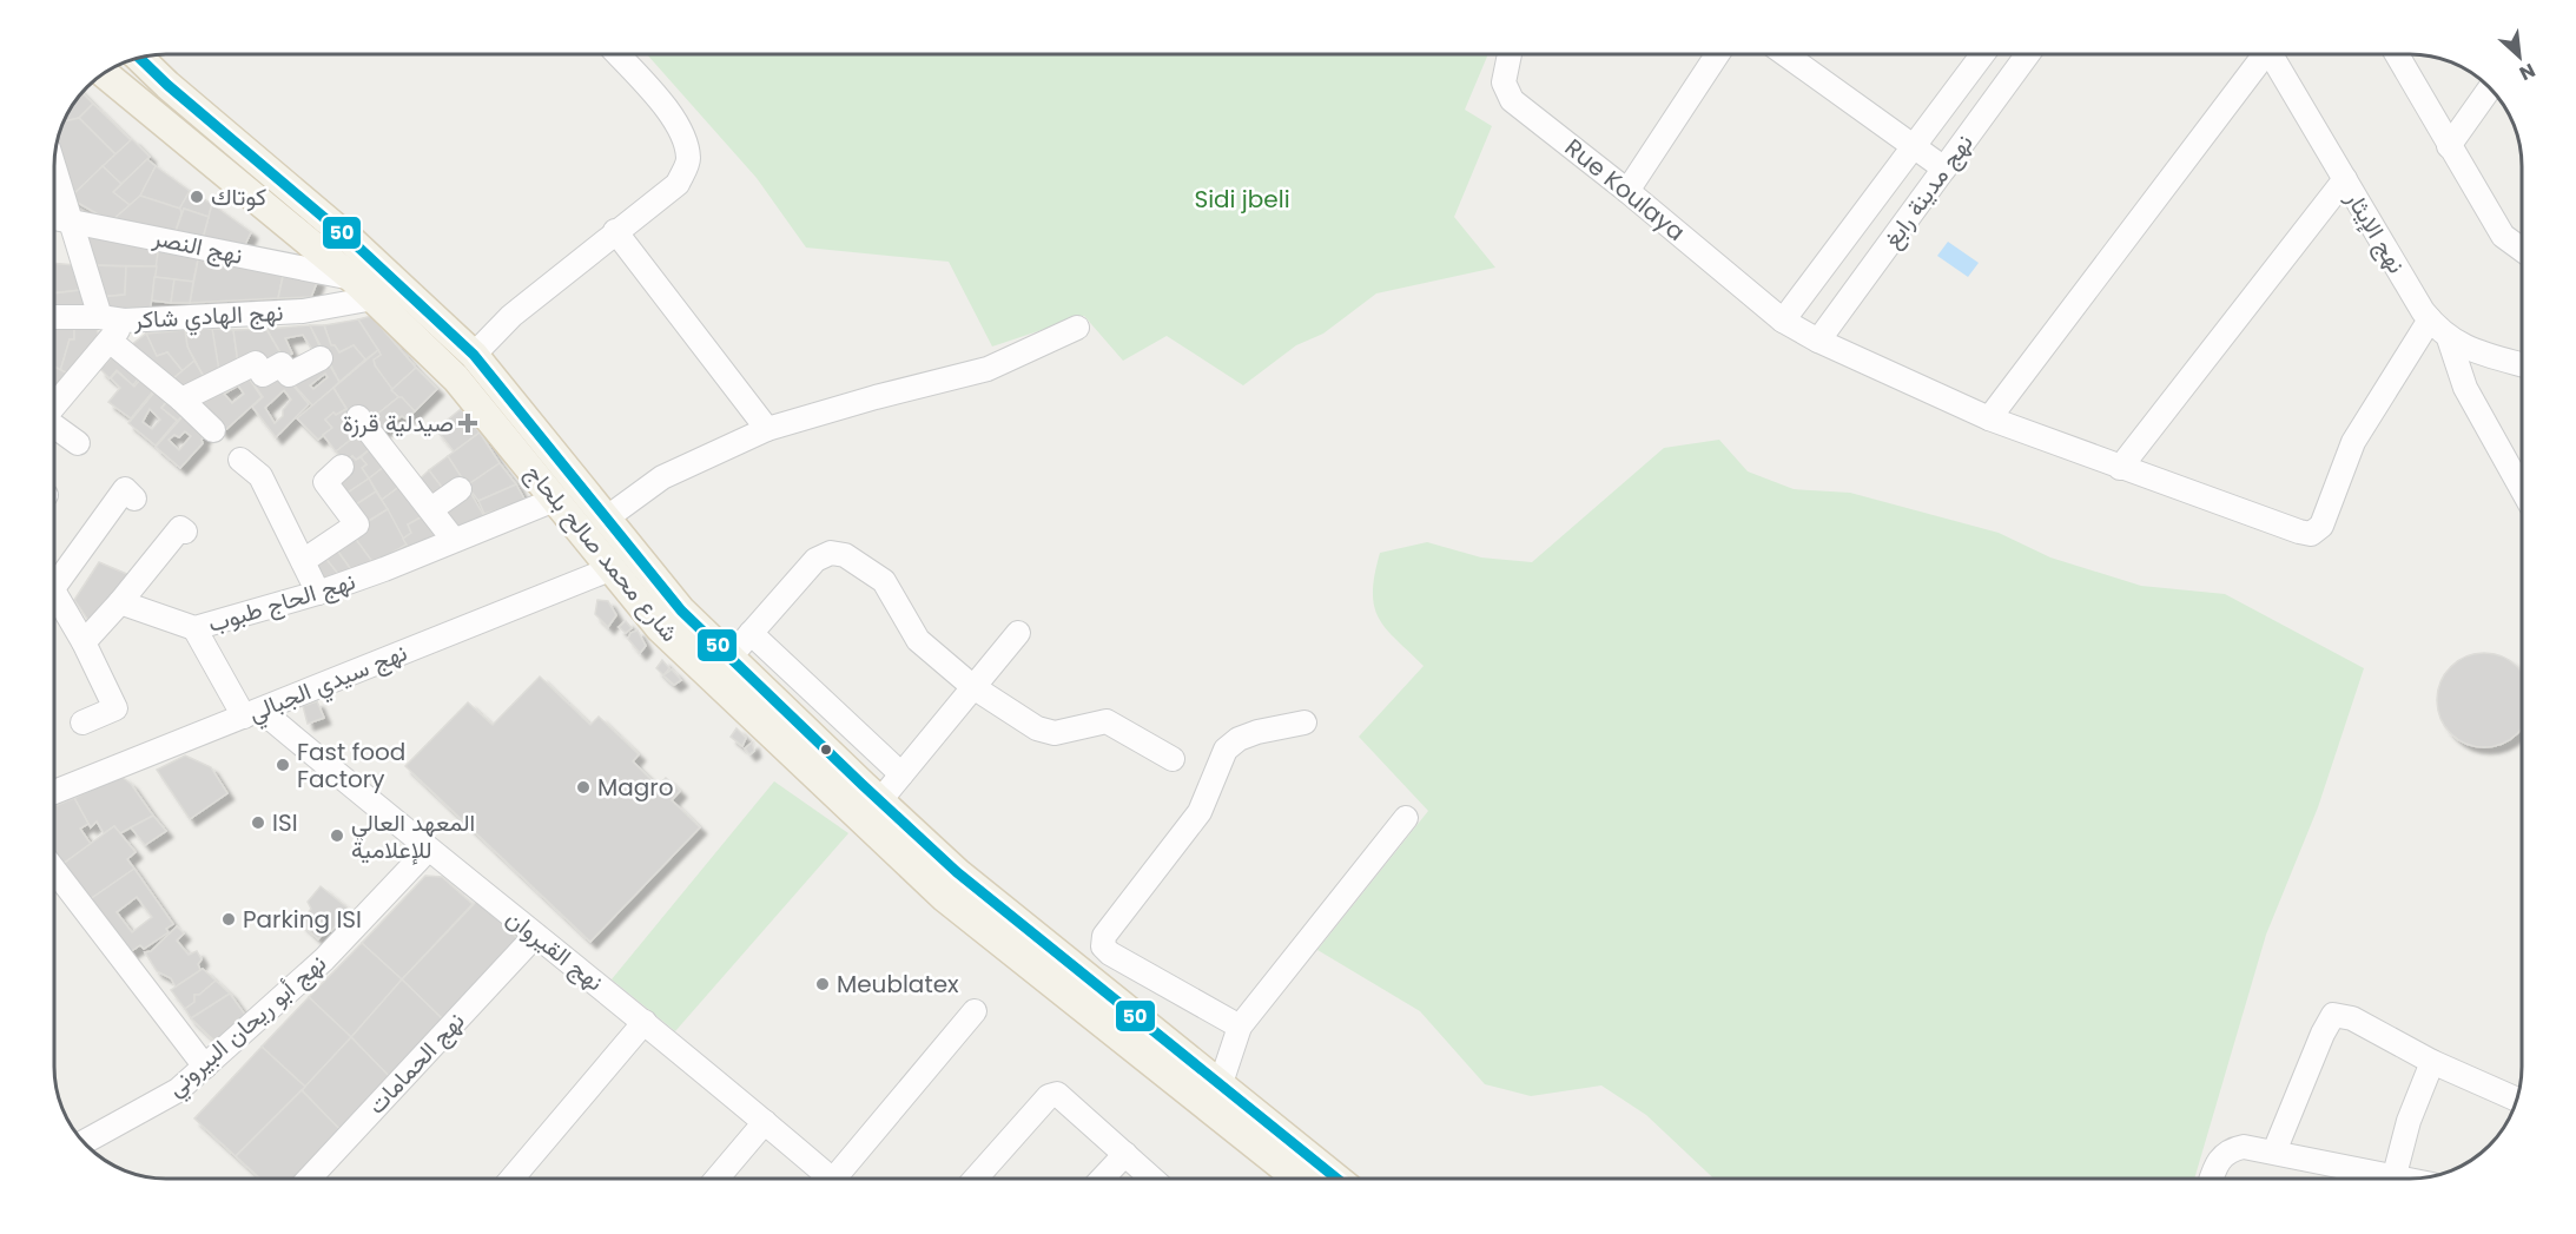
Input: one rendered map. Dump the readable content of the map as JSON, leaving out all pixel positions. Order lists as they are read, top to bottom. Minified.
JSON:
{"streets":{"main road":["شارع محمد صالح بلحاج"],"street":["Rue Koulaya","نهج مدينة رابغ","نهج الإيثار","نهج النصر","نهج الهادي شاكر","نهج الحاج طبوب","نهج سيدي الجبالي","نهج القيروان","نهج أبو ريحان البيروني","نهج الحمامات"]},"crossings":[["Rue Koulaya","نهج مدينة رابغ"],["Rue Koulaya","نهج الإيثار"],["نهج النصر","شارع محمد صالح بلحاج"],["نهج الهادي شاكر","شارع محمد صالح بلحاج"],["شارع محمد صالح بلحاج","نهج الحاج طبوب"],["شارع محمد صالح بلحاج","نهج سيدي الجبالي"],["نهج سيدي الجبالي","نهج القيروان"],["نهج القيروان","نهج أبو ريحان البيروني"],["نهج القيروان","نهج الحمامات"]],"parks":["Sidi jbeli"],"places":{"other":["كوتاك","Fast food Factory","Magro","ISI","المعهد العالي للإعلامية","Parking ISI","Meublatex"],"health":["صيدلية قرزة"]},"lines":["transit line 50"],"north":"bottom right"}
